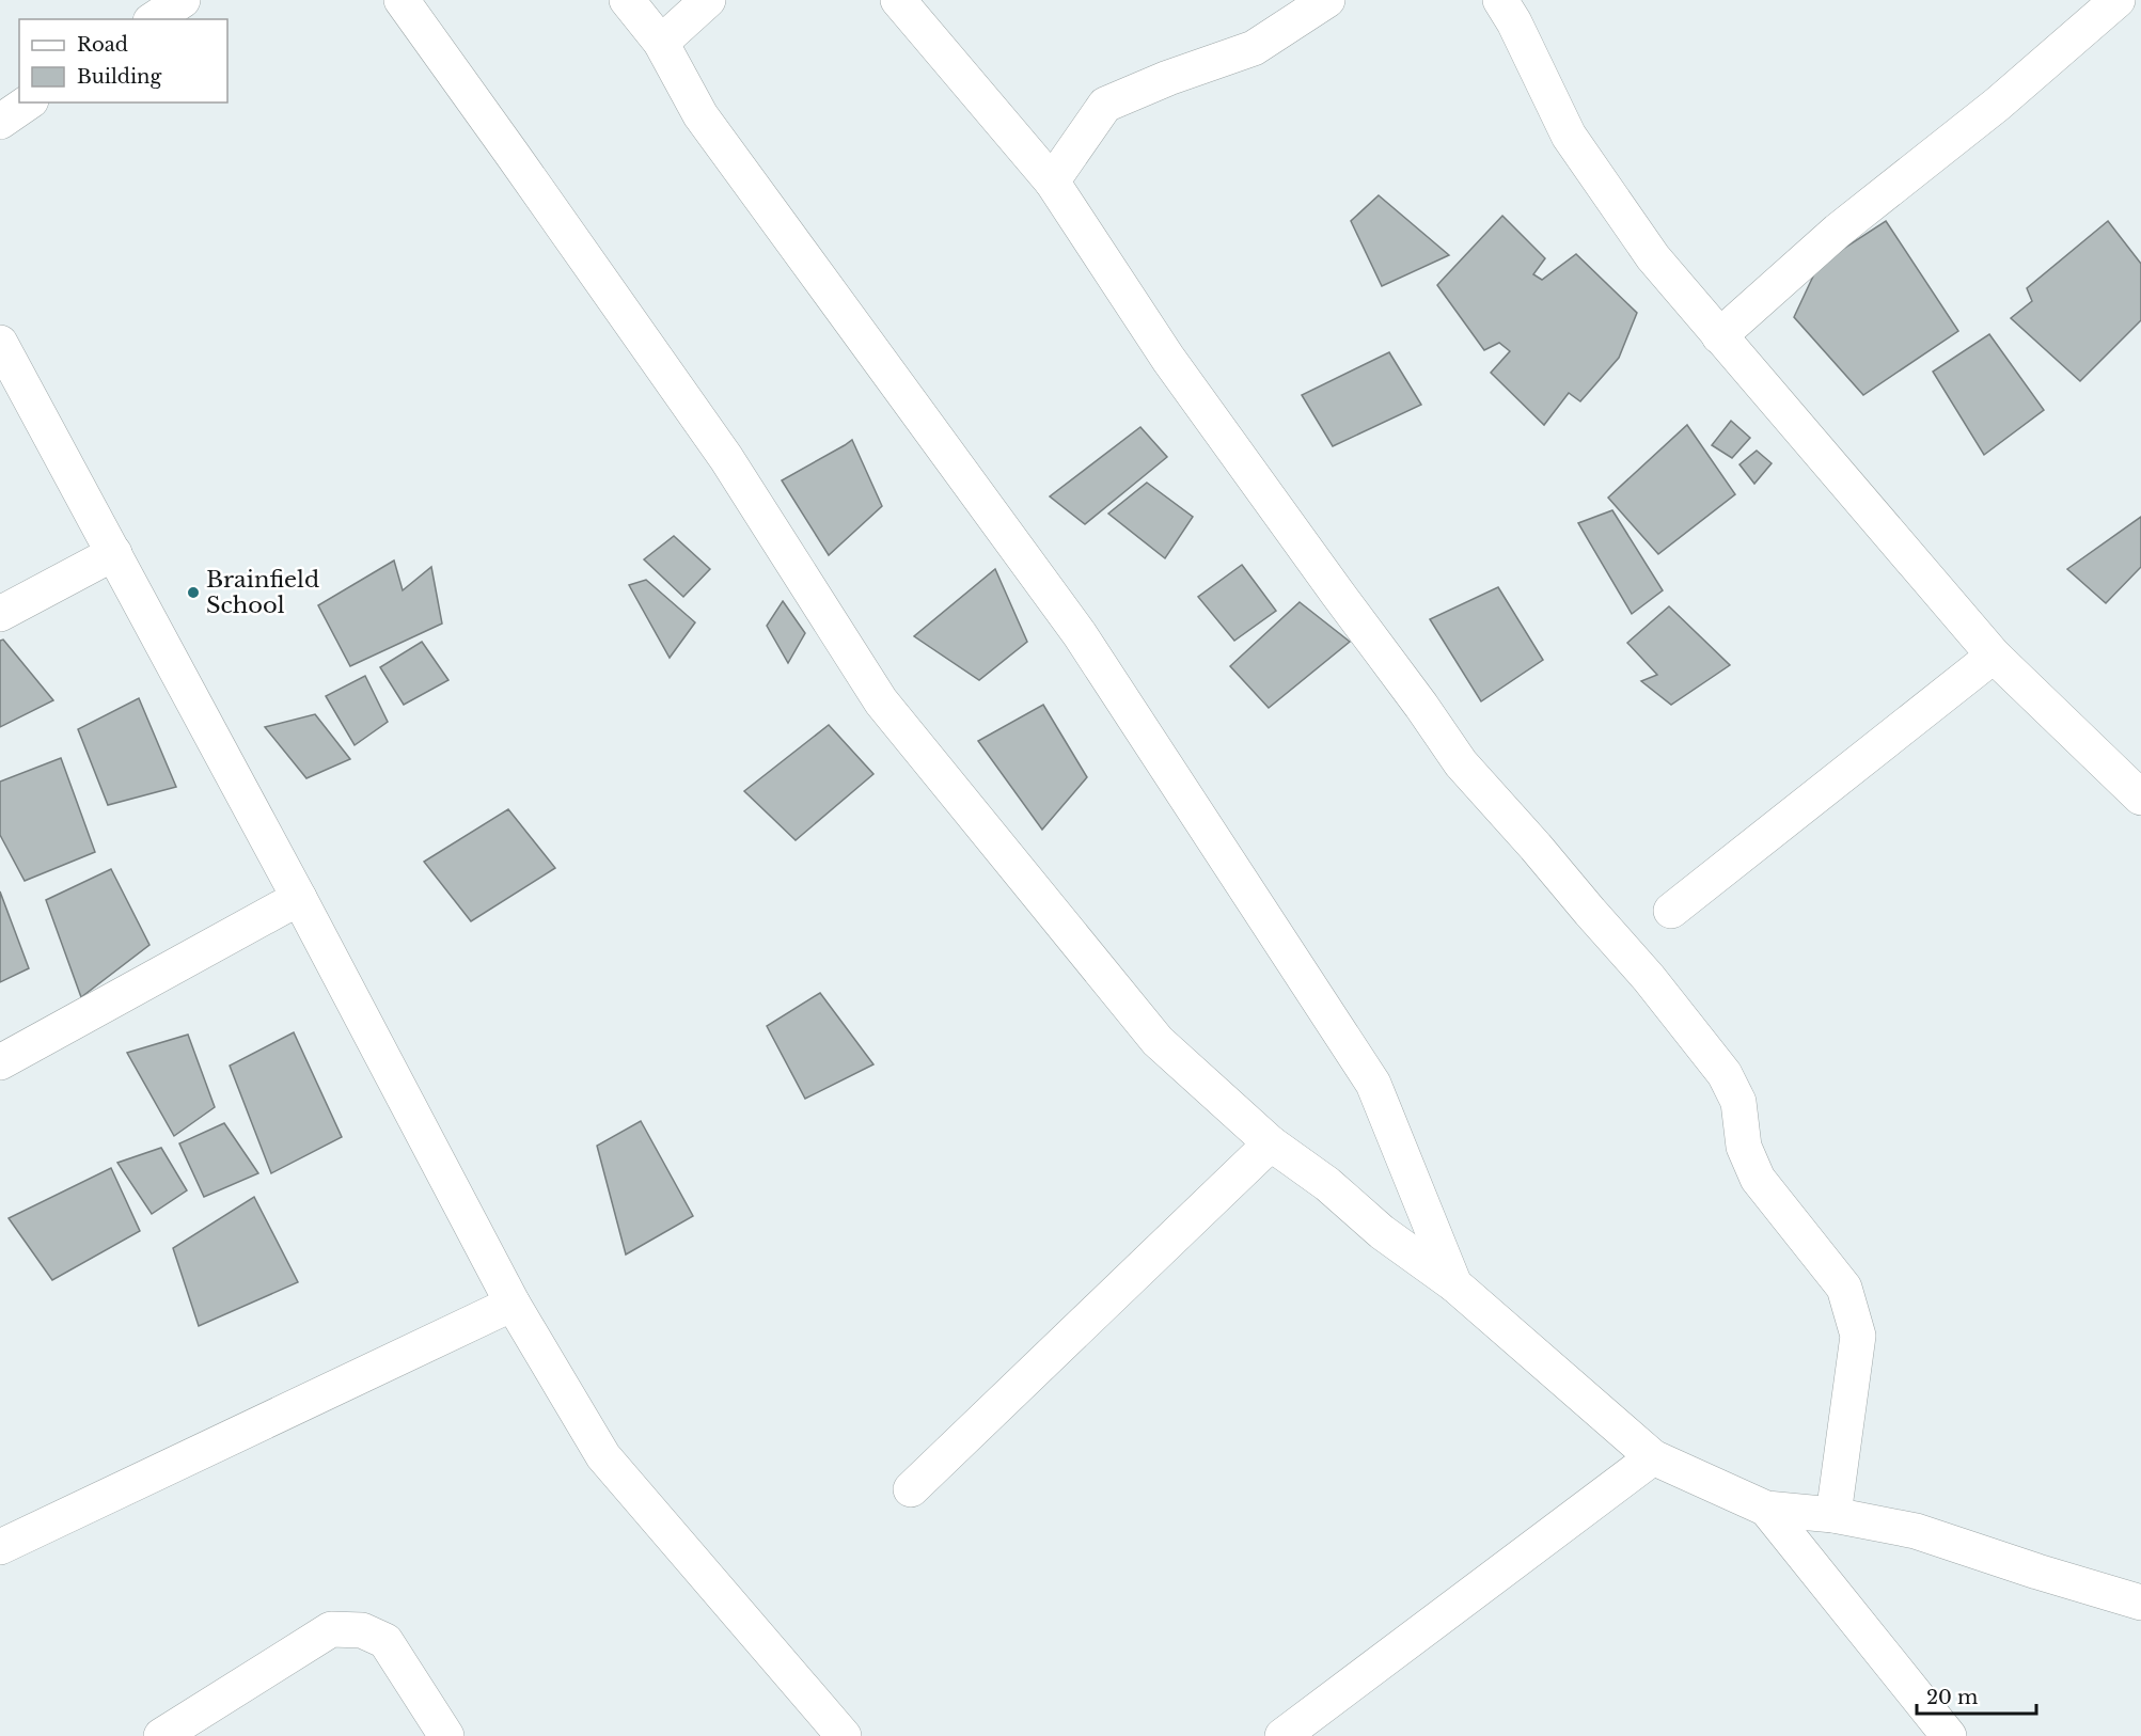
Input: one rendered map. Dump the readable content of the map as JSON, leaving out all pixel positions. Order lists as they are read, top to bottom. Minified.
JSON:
{"places":["Brainfield School"],"legend":["Road","Building"],"scale_bar":"20 m"}
